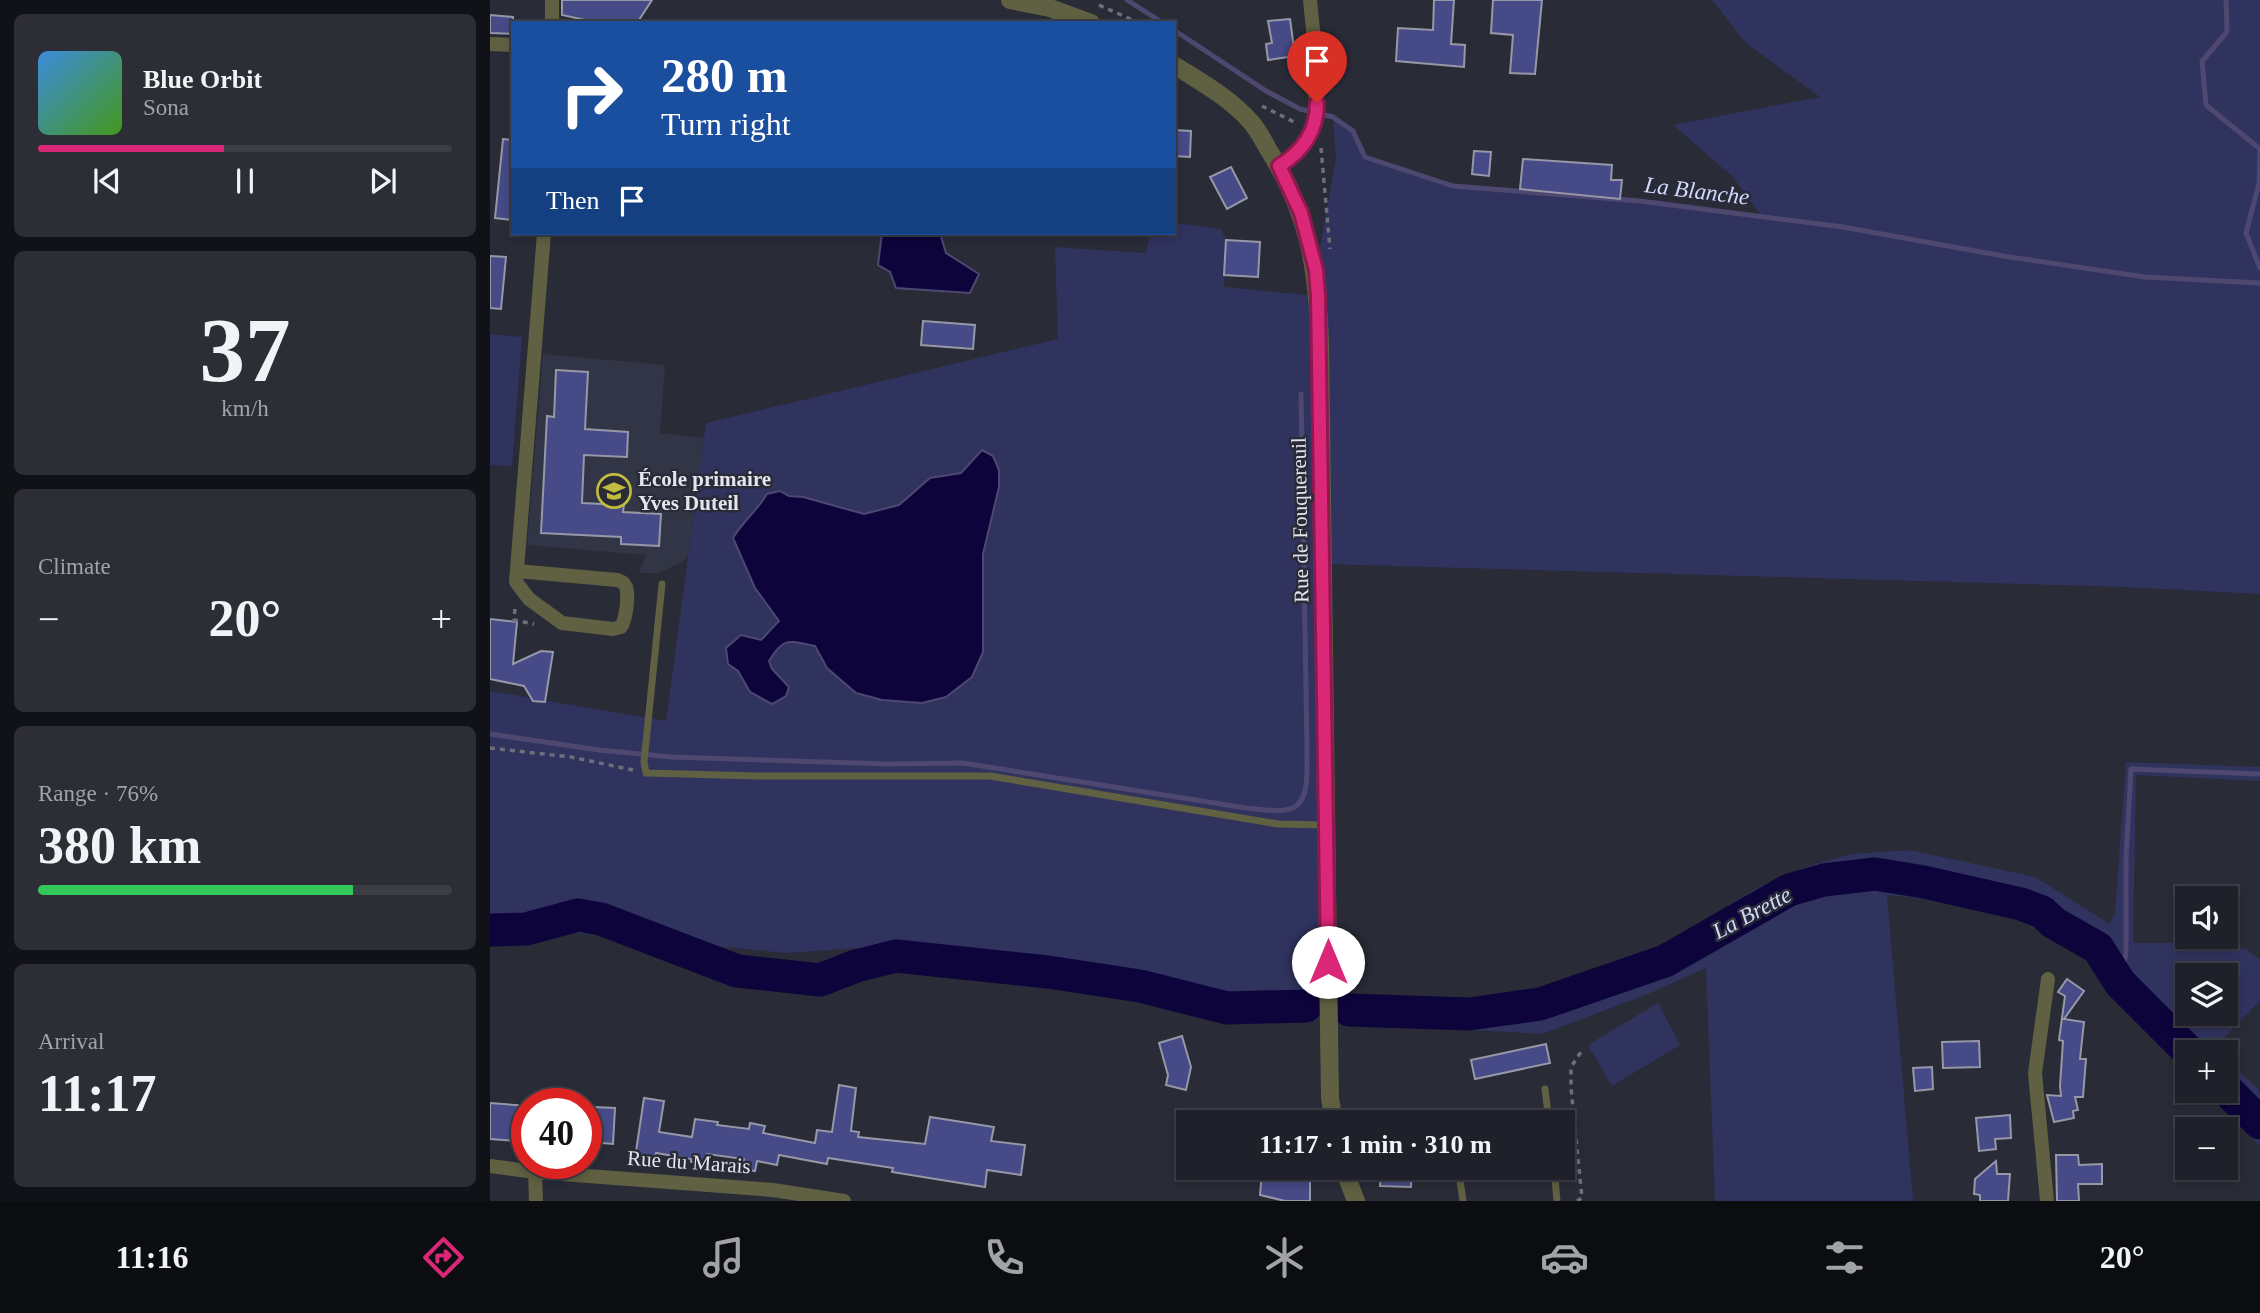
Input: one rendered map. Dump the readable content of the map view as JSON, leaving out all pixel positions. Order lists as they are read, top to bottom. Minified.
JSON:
{"streets":{"street":["Rue de Fouquereuil","Rue du Marais"]},"water":["La Blanche","La Brette"],"places":{"school or university":["École primaire Yves Duteil"]},"page":{"turn":["280 m","Turn right"],"song":["Blue Orbit","Sona"],"then":"Then","tile":[["37","km/h"],"Climate",["Range · 76%","380 km"],["Arrival","11:17"]],"heat":["−","20°","+"],"map_buttons":["+","−"],"limit":"40","trip":"11:17 · 1 min · 310 m","tabs":["11:16","20°"]}}
